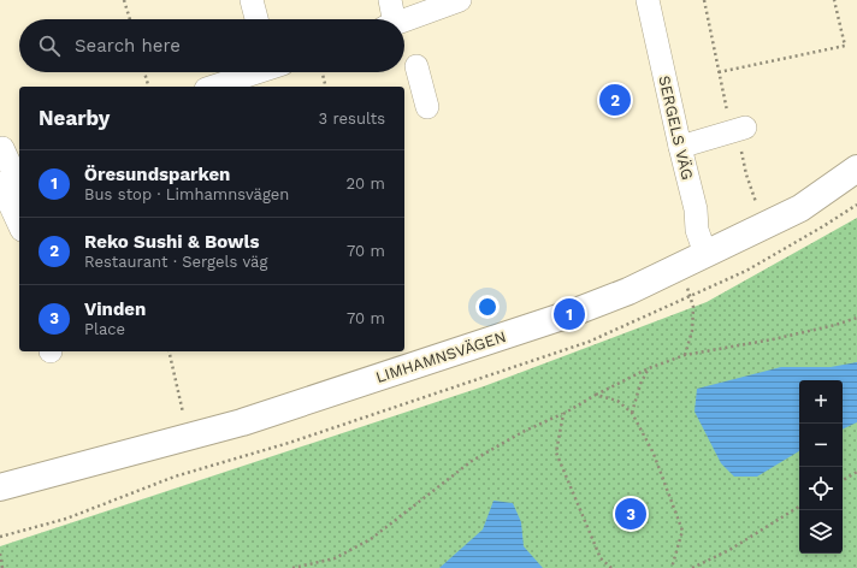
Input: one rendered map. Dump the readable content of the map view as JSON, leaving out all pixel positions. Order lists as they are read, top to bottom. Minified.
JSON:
{"streets":{"main road":["LIMHAMNSVÄGEN"],"street":["SERGELS VÄG"]},"crossings":[["SERGELS VÄG","LIMHAMNSVÄGEN"]],"page":{"search":"Search here","pins":["2","1","3"],"heading":["Nearby","3 results"],"list":[{"mark":"1","name":"Öresundsparken","note":"Bus stop · Limhamnsvägen","value":"20 m"},{"mark":"2","name":"Reko Sushi & Bowls","note":"Restaurant · Sergels väg","value":"70 m"},{"mark":"3","name":"Vinden","note":"Place","value":"70 m"}],"map_buttons":["+","−"]}}
